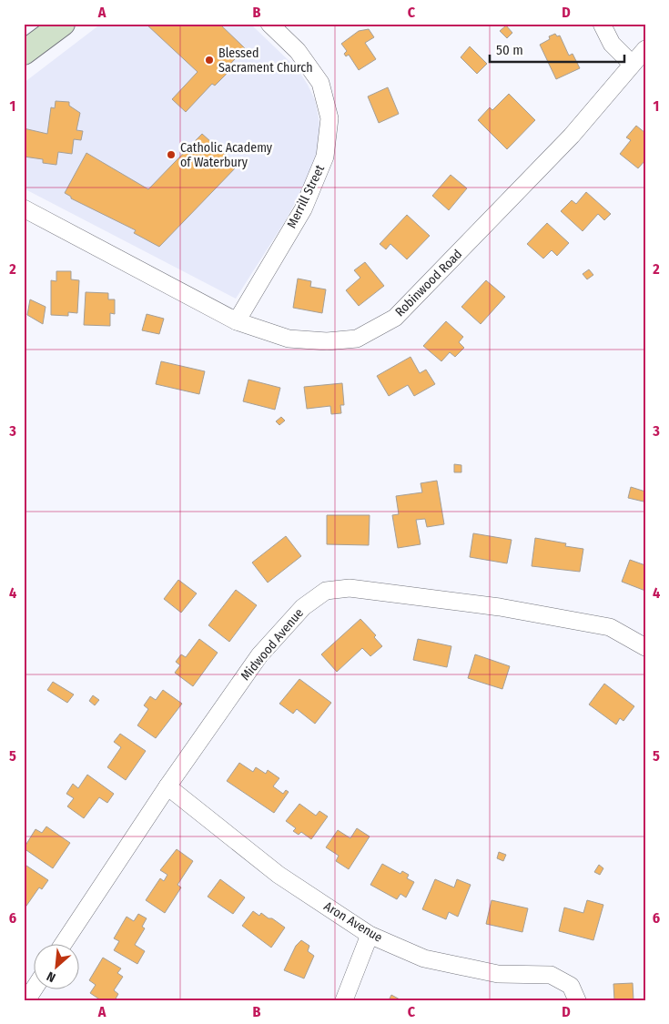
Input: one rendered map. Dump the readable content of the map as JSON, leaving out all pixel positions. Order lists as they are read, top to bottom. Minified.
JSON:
{"streets":{"street":["Merrill Street","Robinwood Road","Midwood Avenue","Aron Avenue"]},"crossings":[["Merrill Street","Robinwood Road"],["Midwood Avenue","Aron Avenue"]],"places":["Blessed Sacrament Church","Catholic Academy of Waterbury"],"scale_bar":"50 m","north":"bottom left","grid":{"columns":["A","B","C","D"],"rows":["1","2","3","4","5","6"]}}
